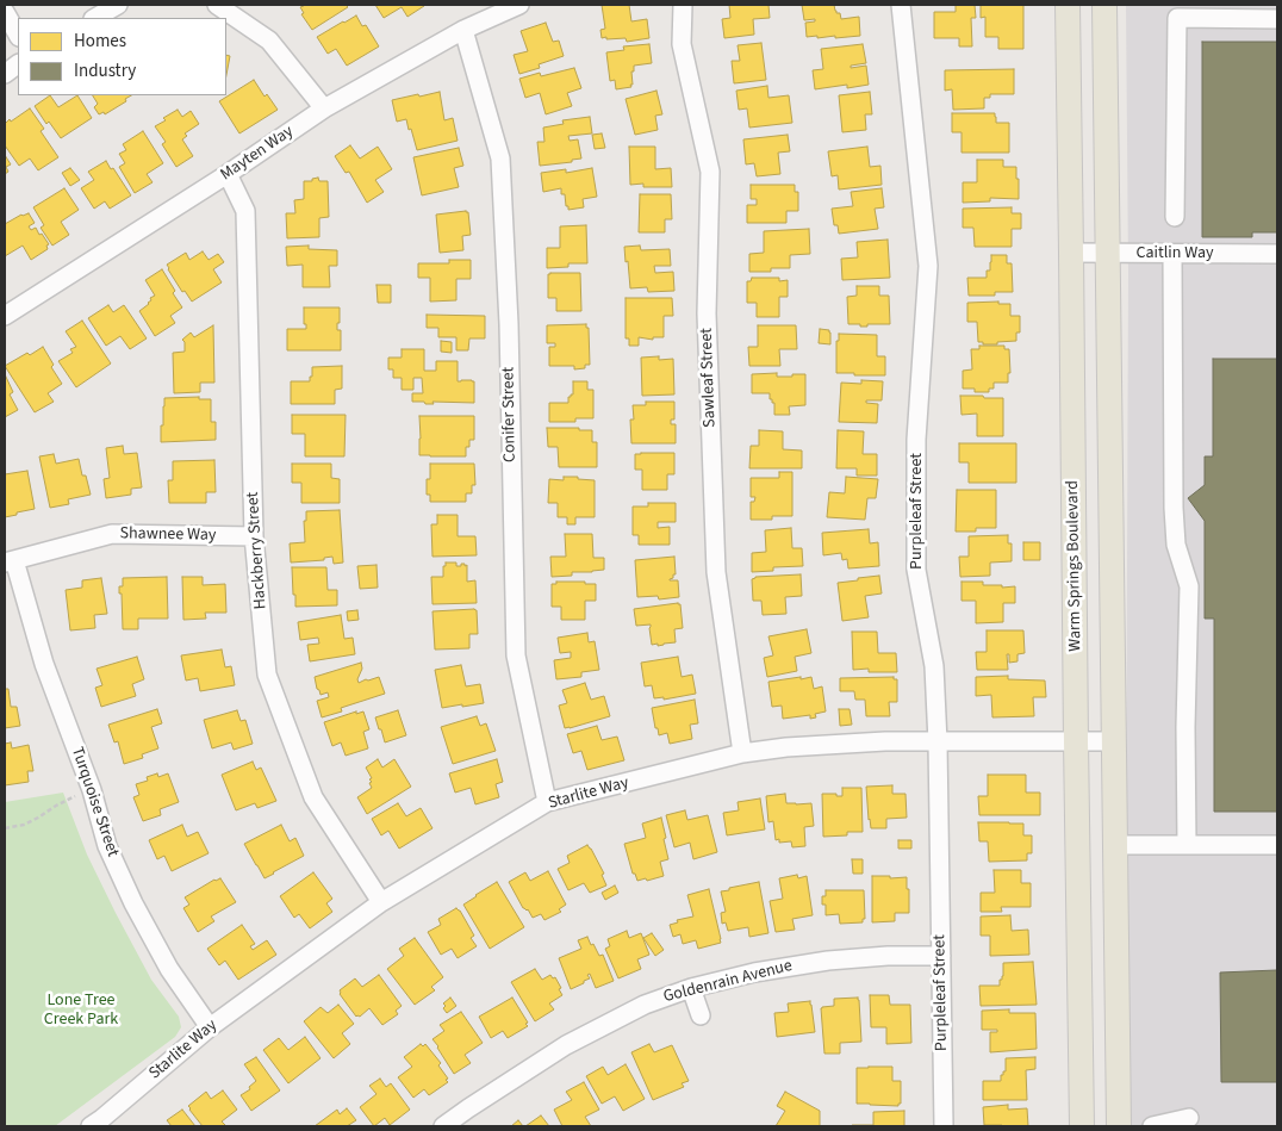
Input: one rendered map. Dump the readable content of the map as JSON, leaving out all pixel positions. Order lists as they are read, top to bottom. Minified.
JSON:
{"streets":{"main road":["Warm Springs Boulevard"],"street":["Mayten Way","Caitlin Way","Sawleaf Street","Conifer Street","Purpleleaf Street","Shawnee Way","Hackberry Street","Starlite Way","Turquoise Street","Goldenrain Avenue"]},"crossings":[["Mayten Way","Conifer Street"],["Mayten Way","Hackberry Street"],["Caitlin Way","Warm Springs Boulevard"],["Sawleaf Street","Starlite Way"],["Conifer Street","Starlite Way"],["Purpleleaf Street","Starlite Way"],["Purpleleaf Street","Goldenrain Avenue"],["Shawnee Way","Hackberry Street"],["Shawnee Way","Turquoise Street"],["Hackberry Street","Starlite Way"],["Warm Springs Boulevard","Starlite Way"],["Starlite Way","Turquoise Street"]],"parks":["Lone Tree Creek Park"],"legend":["Homes","Industry"]}
